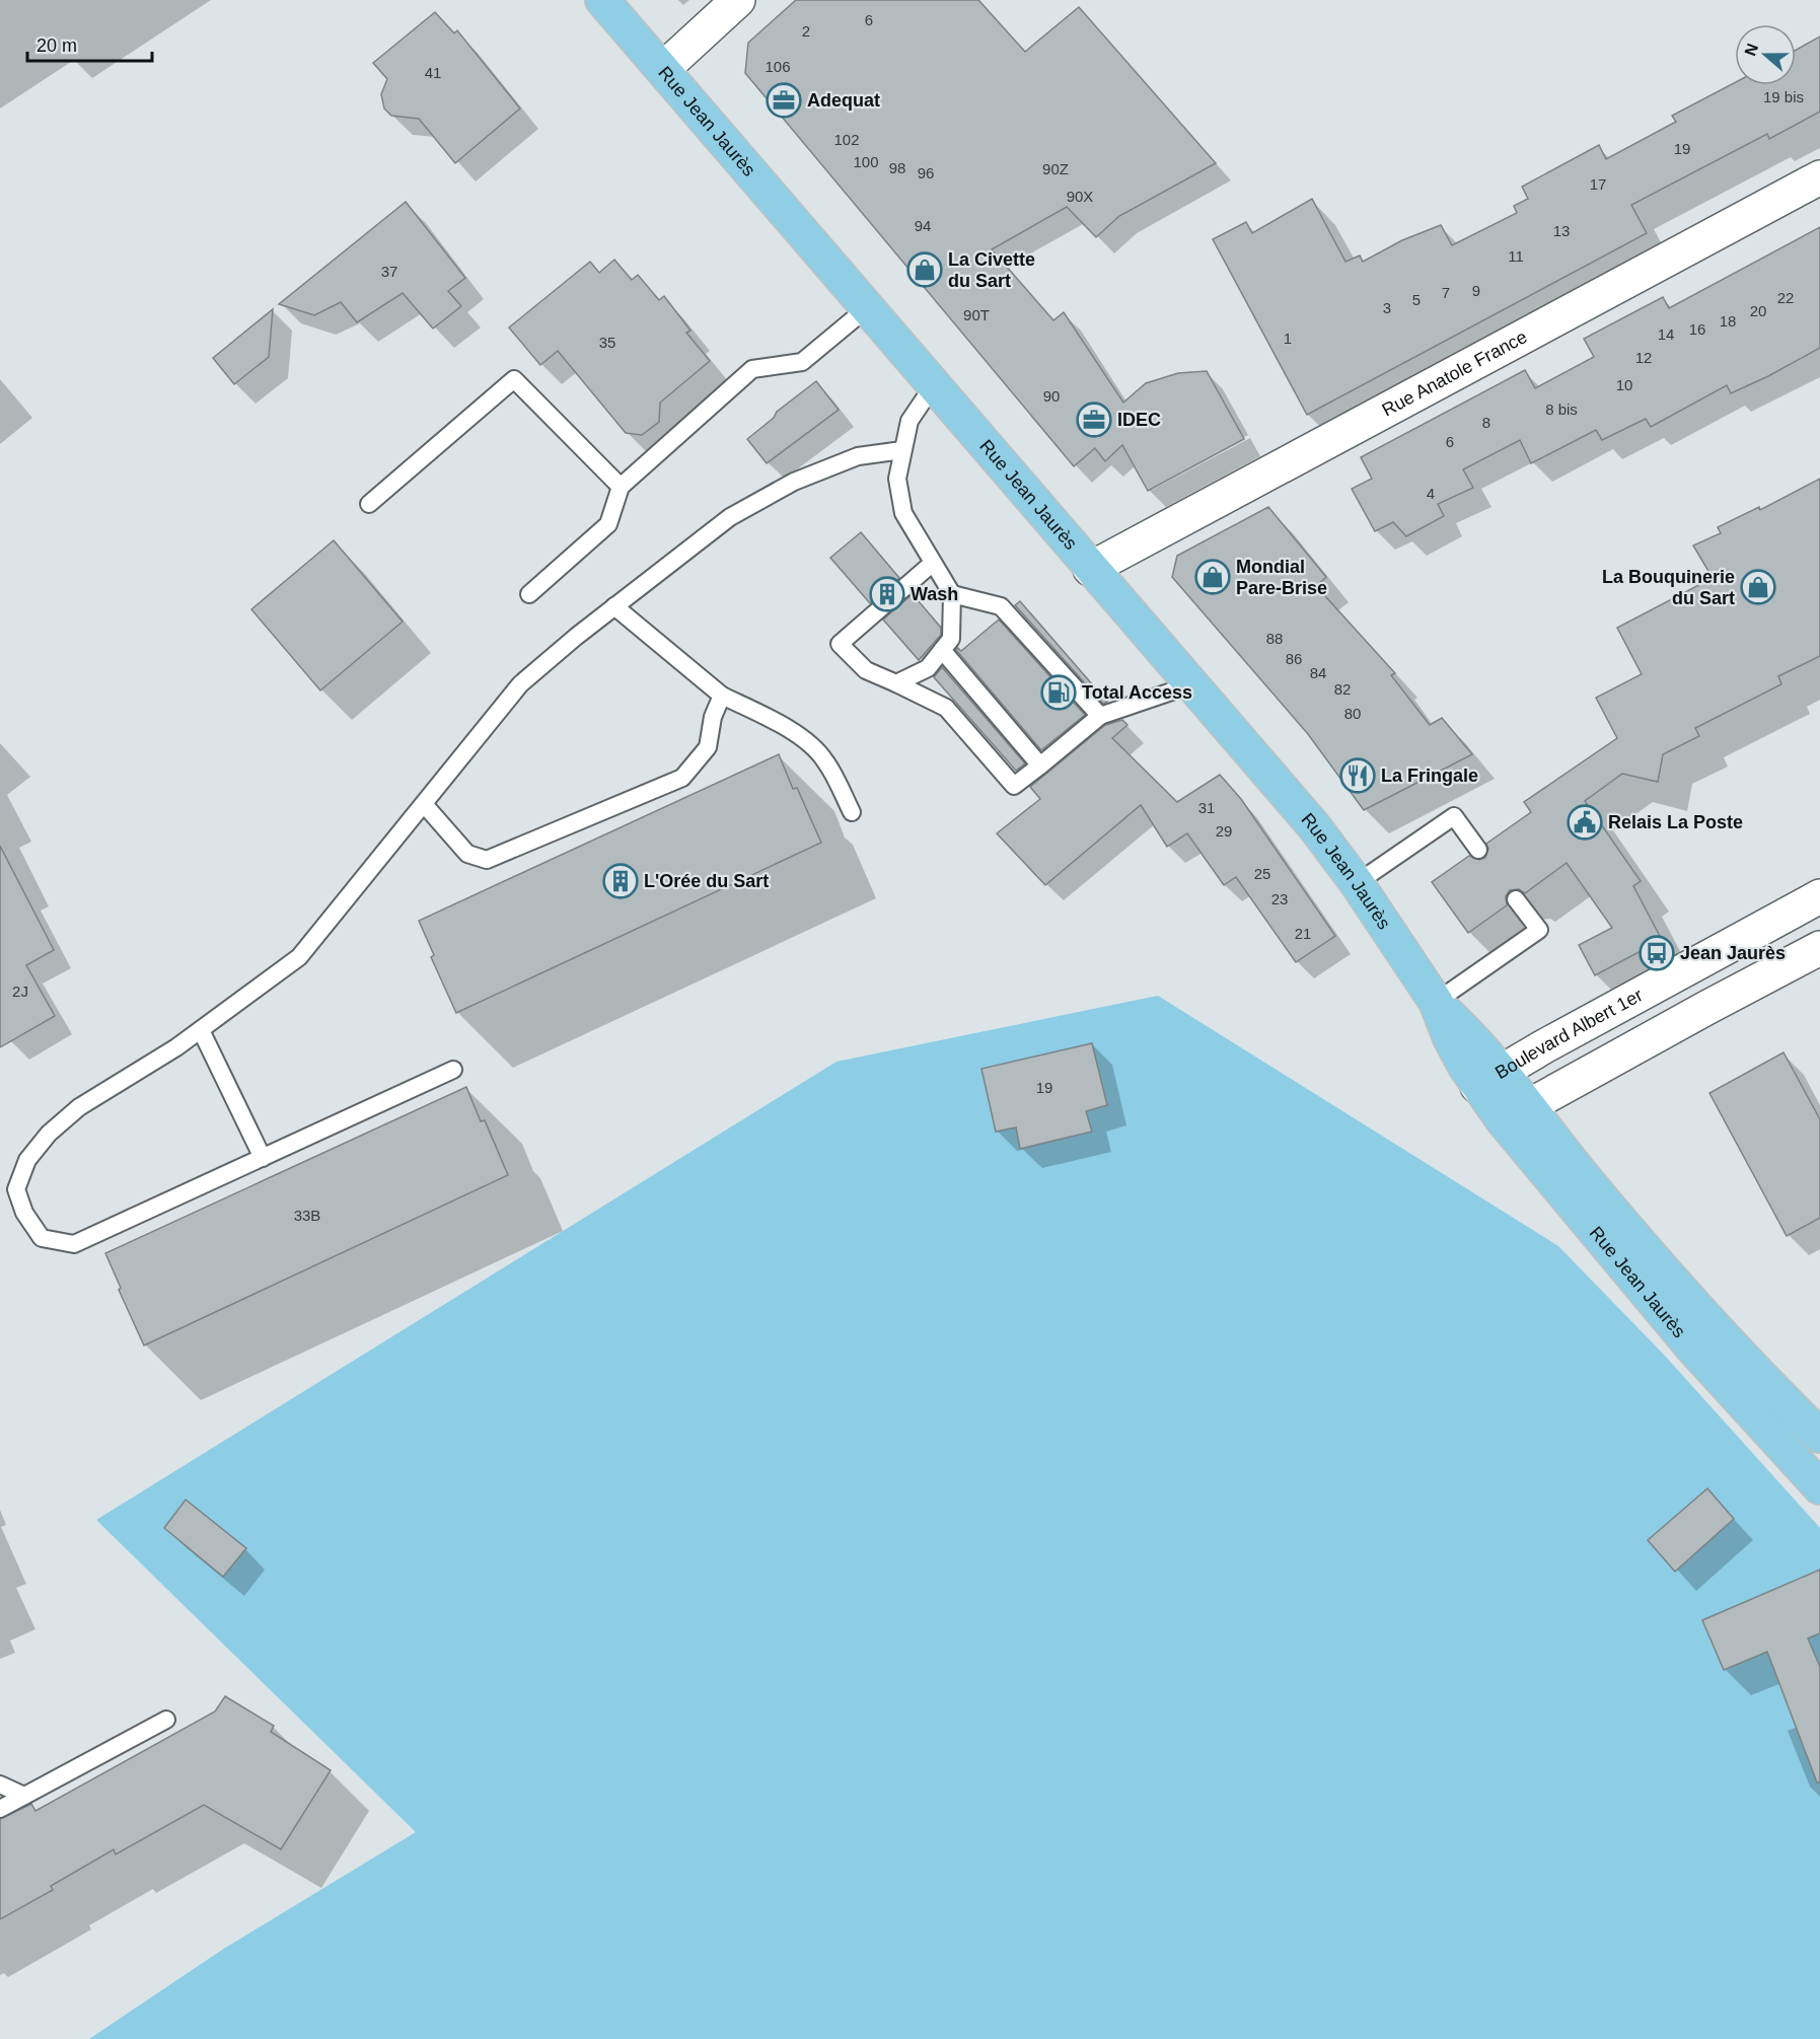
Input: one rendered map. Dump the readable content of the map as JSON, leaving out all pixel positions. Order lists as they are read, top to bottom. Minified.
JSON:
{"streets":{"main road":["Rue Jean Jaurès"],"street":["Rue Anatole France","Boulevard Albert 1er"]},"crossings":[["Rue Jean Jaurès","Rue Anatole France"],["Rue Jean Jaurès","Boulevard Albert 1er"]],"places":{"office":["Adequat","IDEC"],"shop":["La Civette du Sart","Mondial Pare-Brise","La Bouquinerie du Sart"],"building":["Wash","L'Orée du Sart"],"fuel station":["Total Access"],"restaurant":["La Fringale"],"public building":["Relais La Poste"],"bus stop":["Jean Jaurès"]},"house_numbers":["6","2","106","41","19 bis","102","19","100","98","90Z","96","17","90X","94","13","11","37","9","7","22","5","3","20","90T","18","16","14","1","35","12","10","90","8 bis","8","6","4","88","86","84","82","80","31","29","25","23","21","2J","19","33B"],"scale_bar":"20 m","north":"left"}
